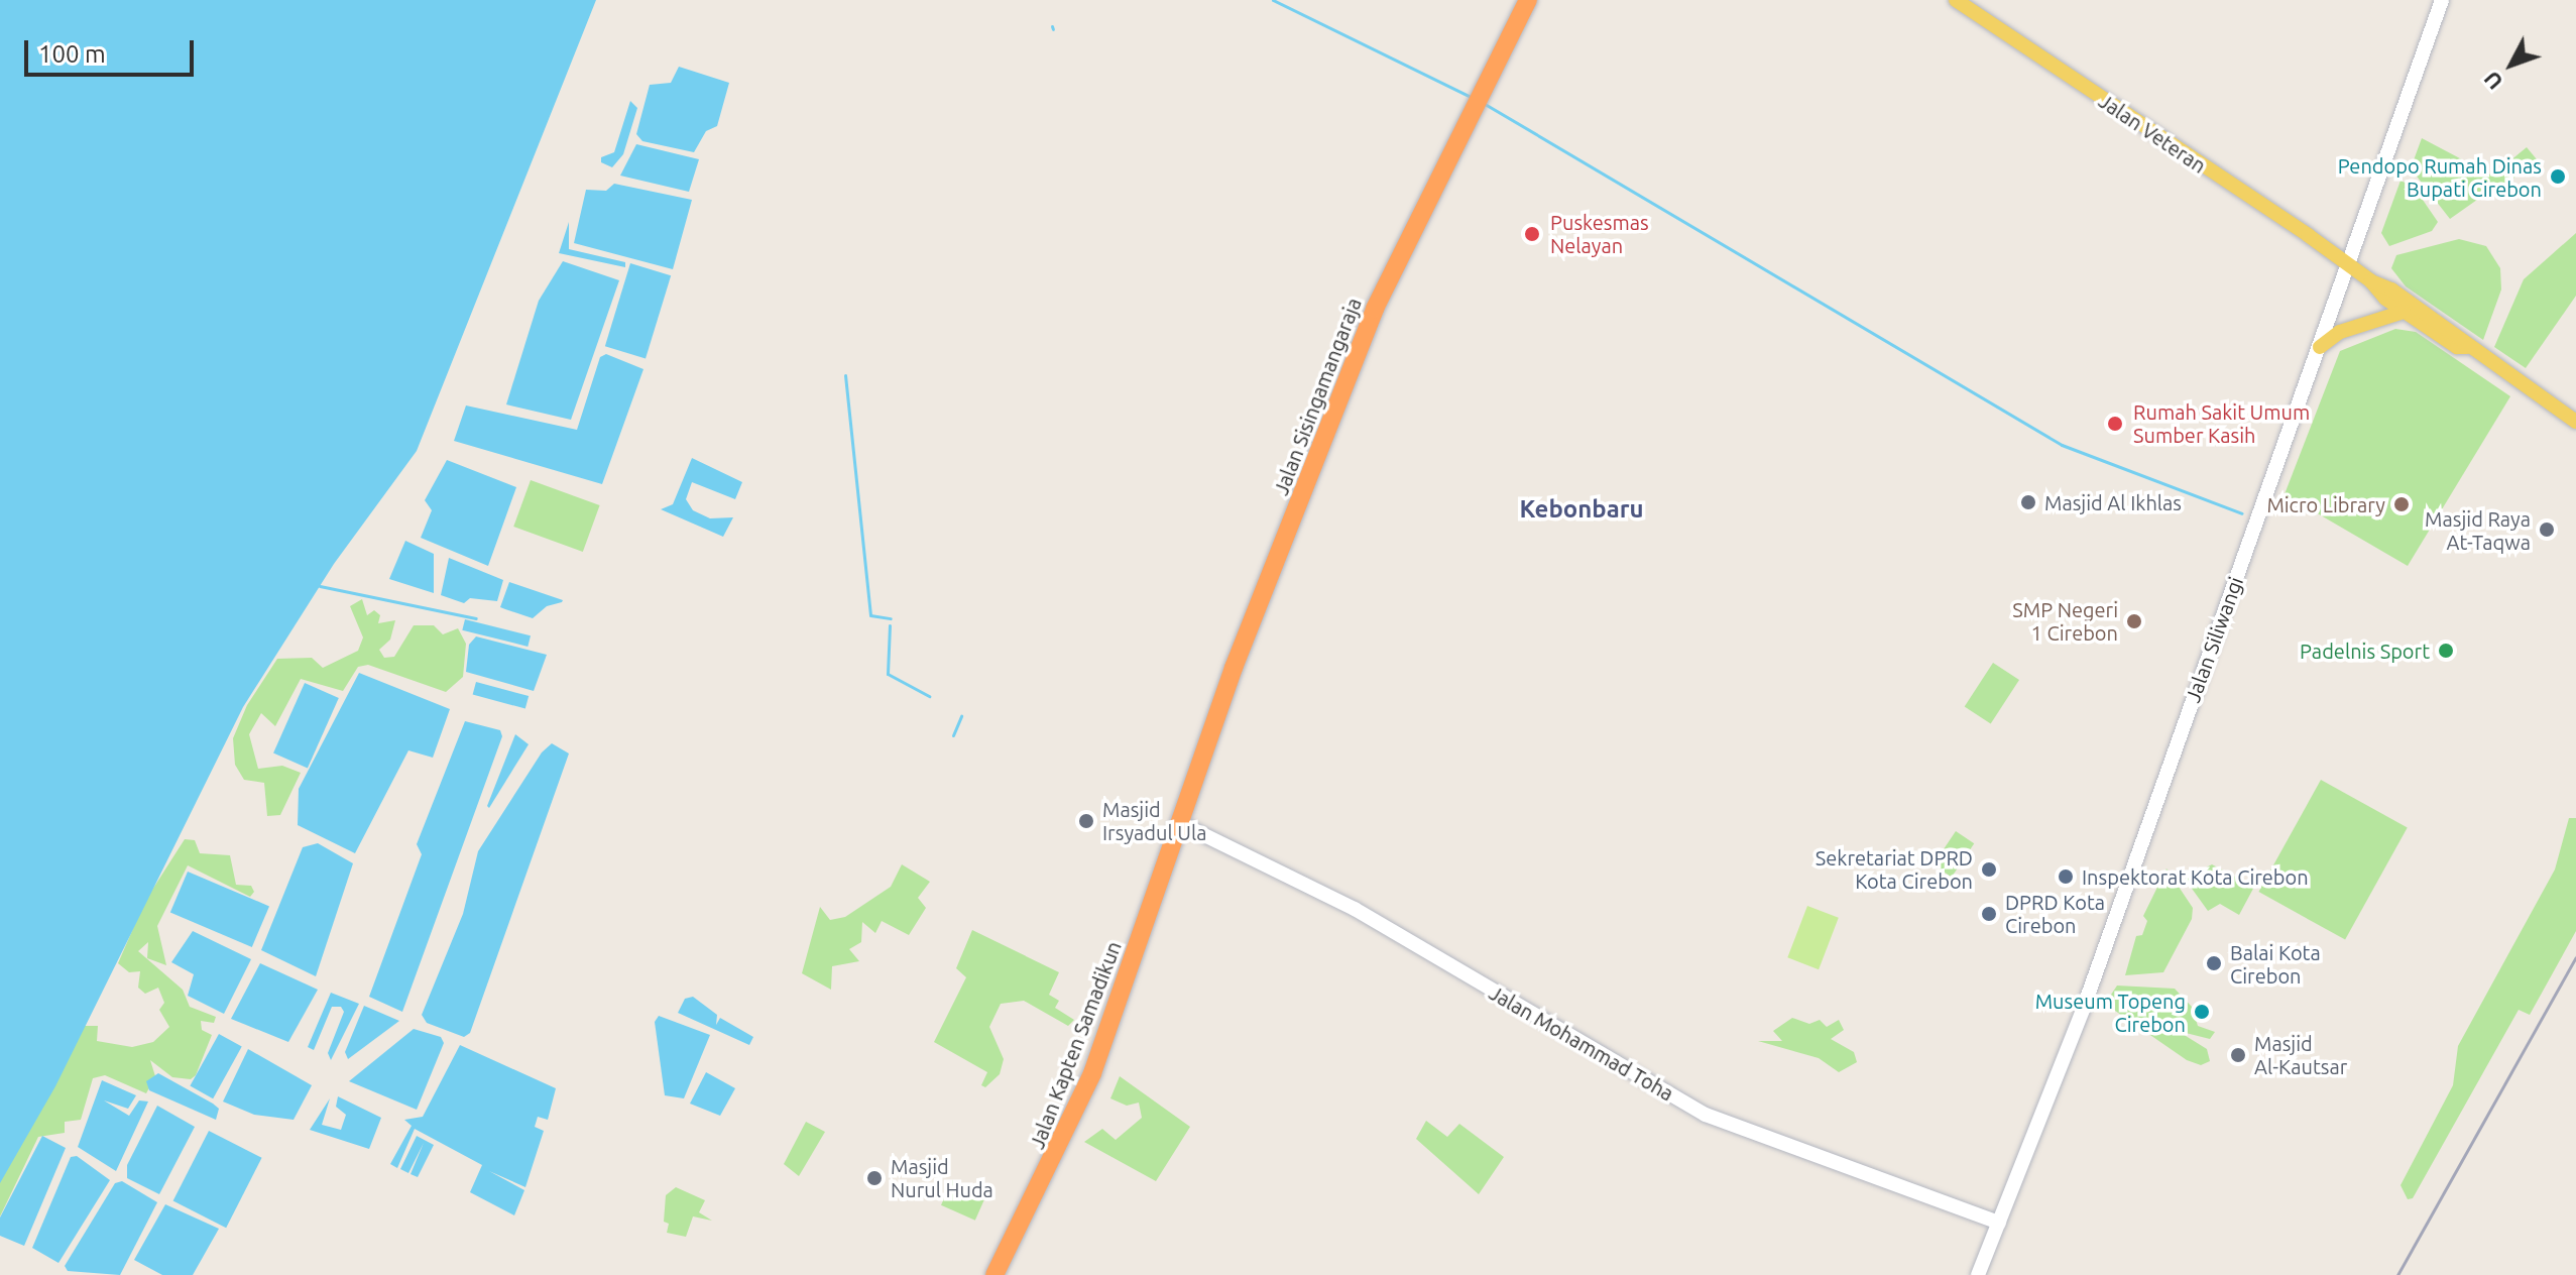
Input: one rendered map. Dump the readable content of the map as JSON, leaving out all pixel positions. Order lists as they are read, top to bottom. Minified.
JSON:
{"streets":{"highway":["Jalan Sisingamangaraja","Jalan Kapten Samadikun"],"main road":["Jalan Veteran"],"street":["Jalan Siliwangi","Jalan Mohammad Toha"]},"crossings":[["Jalan Veteran","Jalan Siliwangi"],["Jalan Sisingamangaraja","Jalan Mohammad Toha"],["Jalan Sisingamangaraja","Jalan Kapten Samadikun"],["Jalan Siliwangi","Jalan Mohammad Toha"],["Jalan Mohammad Toha","Jalan Kapten Samadikun"]],"districts":["Kebonbaru"],"places":["Pendopo Rumah Dinas Bupati Cirebon","Puskesmas Nelayan","Rumah Sakit Umum Sumber Kasih","Masjid Al Ikhlas","Micro Library","Masjid Raya At-Taqwa","SMP Negeri 1 Cirebon","Padelnis Sport","Masjid Irsyadul Ula","Sekretariat DPRD Kota Cirebon","Inspektorat Kota Cirebon","DPRD Kota Cirebon","Balai Kota Cirebon","Museum Topeng Cirebon","Masjid Al-Kautsar","Masjid Nurul Huda"],"scale_bar":"100 m","north":"bottom left"}
